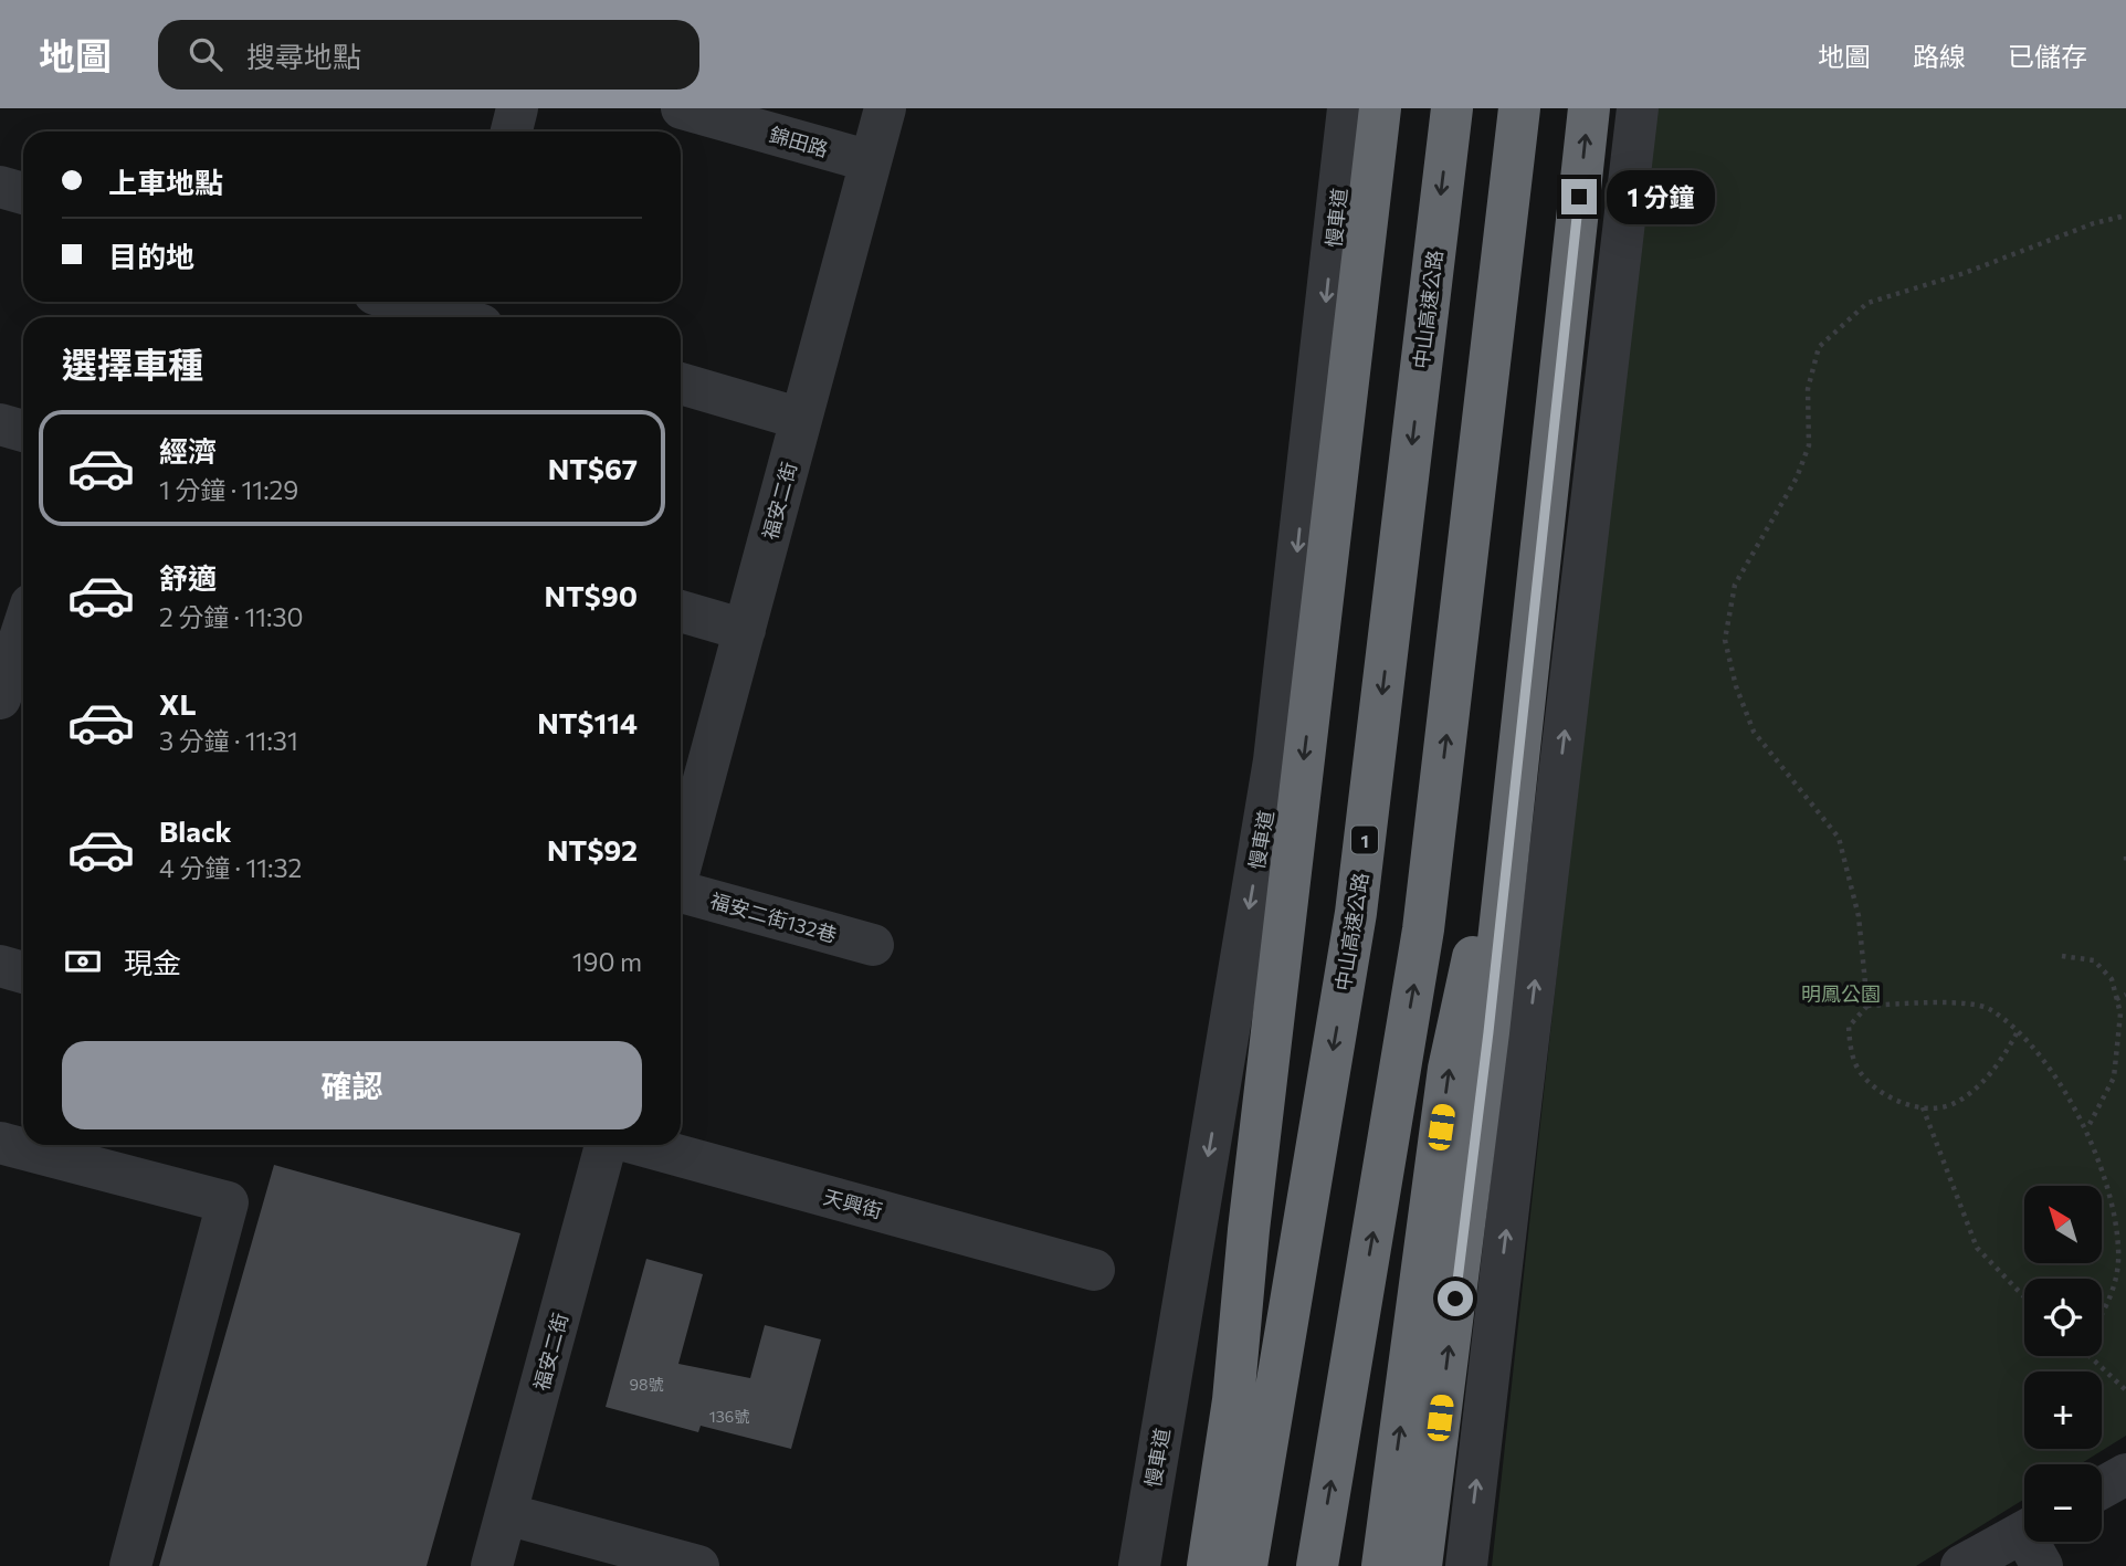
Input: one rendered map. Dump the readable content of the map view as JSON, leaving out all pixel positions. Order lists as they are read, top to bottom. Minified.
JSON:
{"streets":{"highway":["中山高速公路","1"],"street":["錦田路","慢車道","福安二街","福安二街132巷","天興街"]},"crossings":[["錦田路","福安二街"]],"parks":["明鳳公園"],"house_numbers":["98號","136號"],"north":"top left","page":{"header":"地圖","search":"搜尋地點","nav":["地圖","路線","已儲存"],"banner":["上車地點","目的地"],"bubble":"1 分鐘","heading":"選擇車種","list":[{"name":"經濟","note":"1 分鐘 · 11:29","value":"NT$67"},{"name":"舒適","note":"2 分鐘 · 11:30","value":"NT$90"},{"name":"XL","note":"3 分鐘 · 11:31","value":"NT$114"},{"name":"Black","note":"4 分鐘 · 11:32","value":"NT$92"}],"pay":["現金","190 m"],"buttons":"確認","map_buttons":["+","−"]}}
